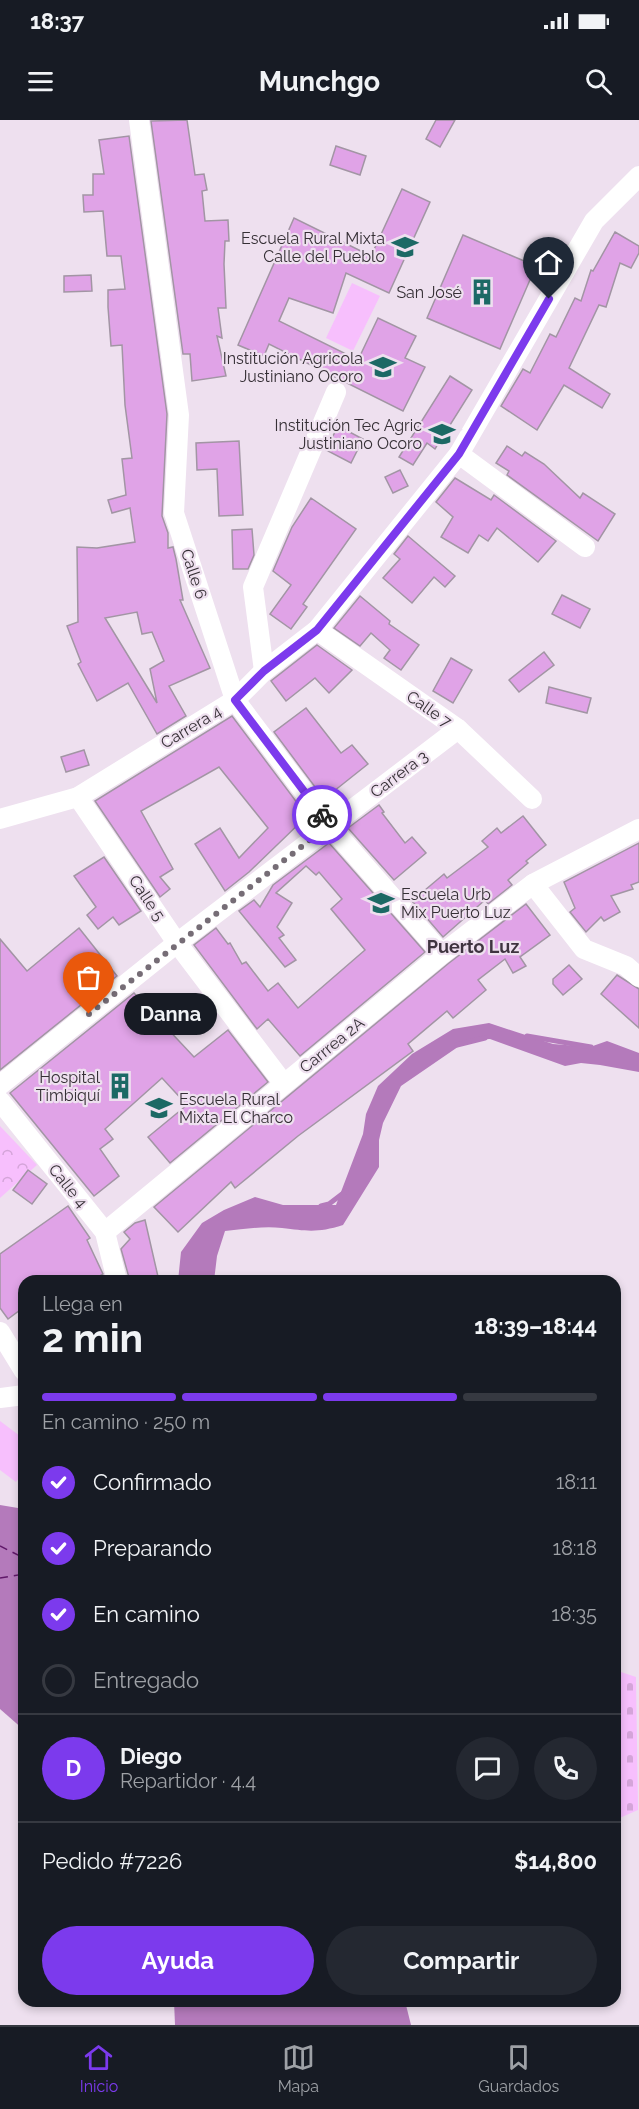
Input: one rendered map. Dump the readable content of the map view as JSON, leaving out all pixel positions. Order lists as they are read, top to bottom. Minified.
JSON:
{"streets":{"street":["Calle 6","Calle 7","Carrera 4","Carrera 3","Calle 5","Carrrea 2A","Calle 4"]},"crossings":[["Calle 6","Carrera 4"],["Calle 6","Carrera 3"],["Calle 6","Carrrea 2A"],["Calle 7","Carrera 4"],["Calle 7","Carrera 3"],["Carrera 4","Calle 5"],["Carrera 3","Calle 5"],["Calle 5","Carrrea 2A"],["Carrrea 2A","Calle 4"]],"districts":["Puerto Luz"],"places":{"school or university":["Escuela Rural Mixta Calle del Pueblo","Institución Agricola Justiniano Ocoro","Institución Tec Agric Justiniano Ocoro","Escuela Urb Mix Puerto Luz","Escuela Rural Mixta El Charco"],"building":["San José","Hospital Timbiquí"],"other":["Danna"]},"page":{"status":"18:37","header":"Munchgo","bubble":"Danna","heading":["2 min","Llega en","18:39–18:44"],"panel":["Diego","Repartidor · 4.4","Pedido #7226","$14,800"],"bar":"En camino · 250 m","list":[["Confirmado","18:11"],["Preparando","18:18"],["En camino","18:35"],"Entregado"],"round":"D","buttons":["Ayuda","Compartir"],"tabs":["Inicio","Mapa","Guardados"]}}
